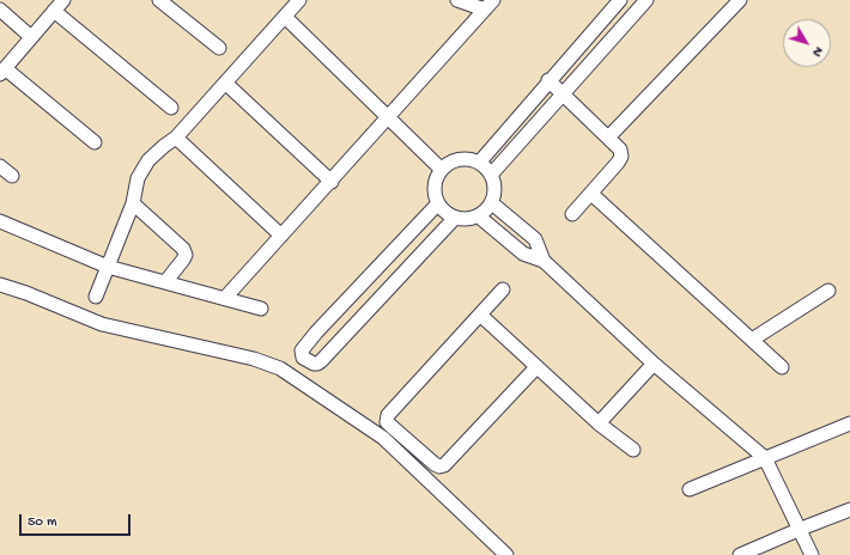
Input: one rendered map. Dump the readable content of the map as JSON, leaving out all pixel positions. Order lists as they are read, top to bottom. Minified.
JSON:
{"scale_bar":"50 m","north":"bottom right"}
